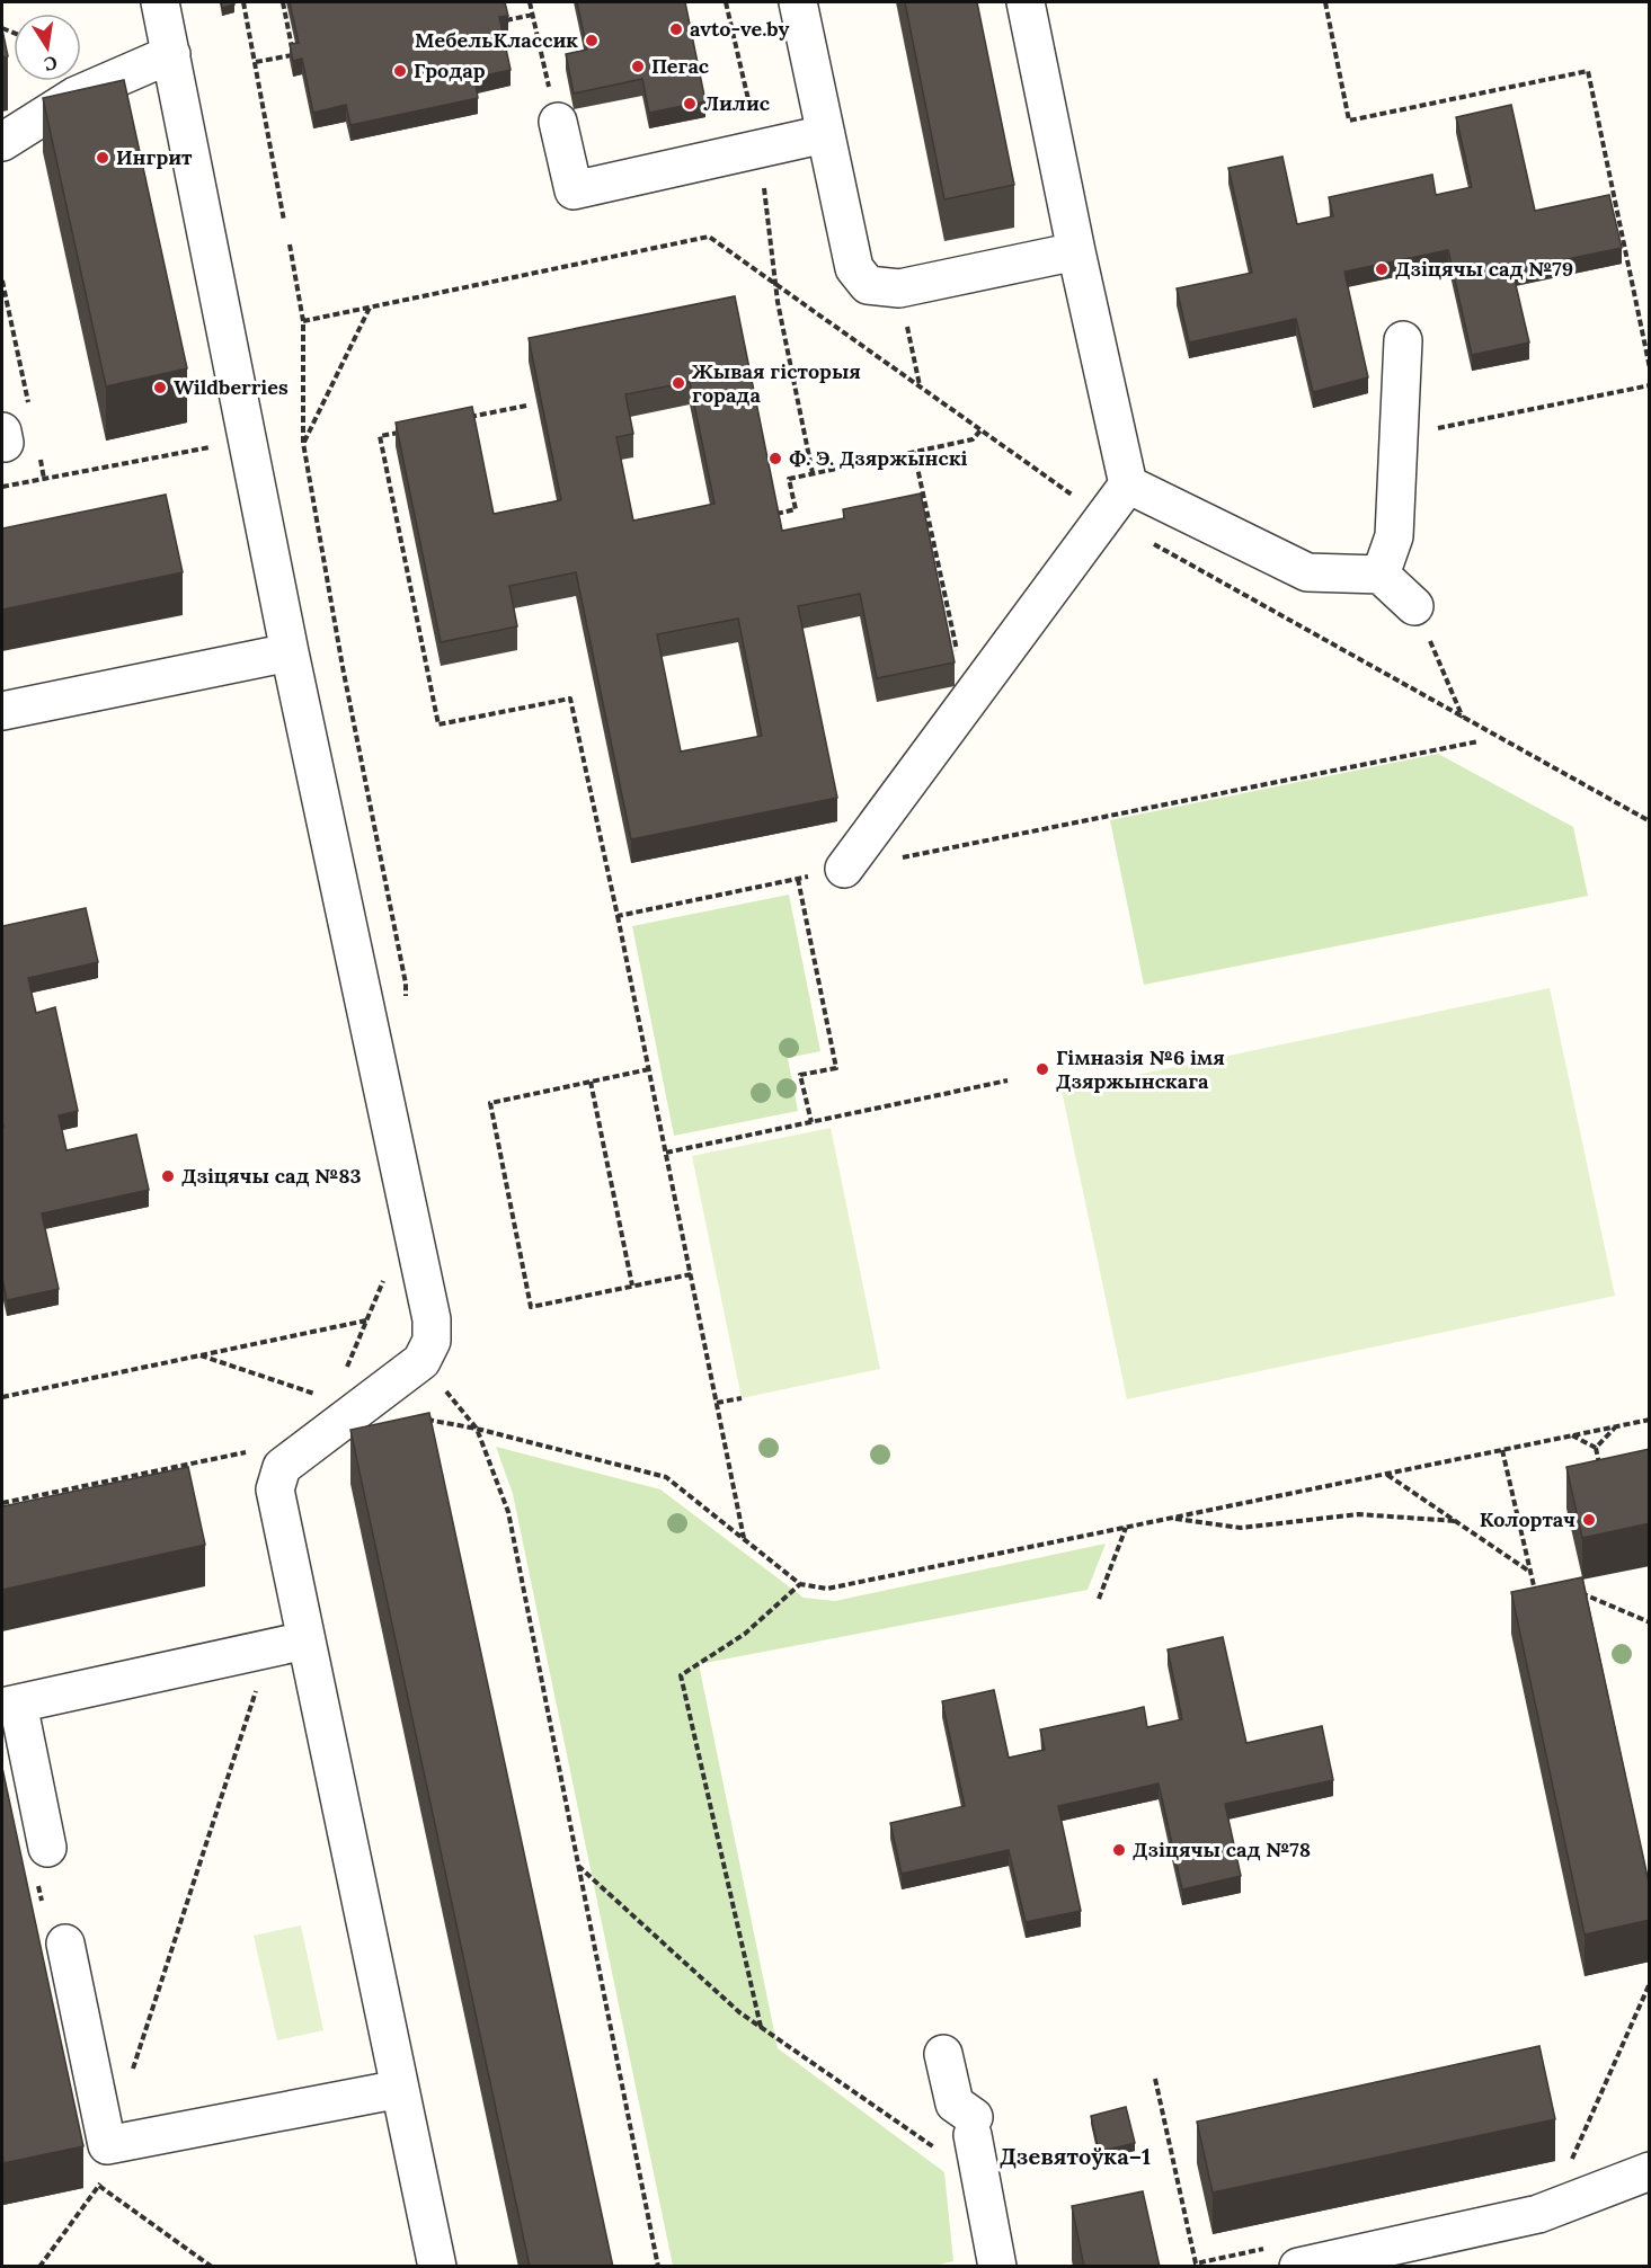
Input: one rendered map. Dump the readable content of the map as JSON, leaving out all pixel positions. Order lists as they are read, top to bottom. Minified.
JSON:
{"districts":["Дзевятоўка–1"],"places":["avto-ve.by","МебельКлассик","Пегас","Гродар","Лилис","Ингрит","Дзіцячы сад №79","Жывая гісторыя горада","Wildberries","Ф. Э. Дзяржынскі","Гімназія №6 імя Дзяржынскага","Дзіцячы сад №83","Колортач","Дзіцячы сад №78"],"north":"bottom"}
